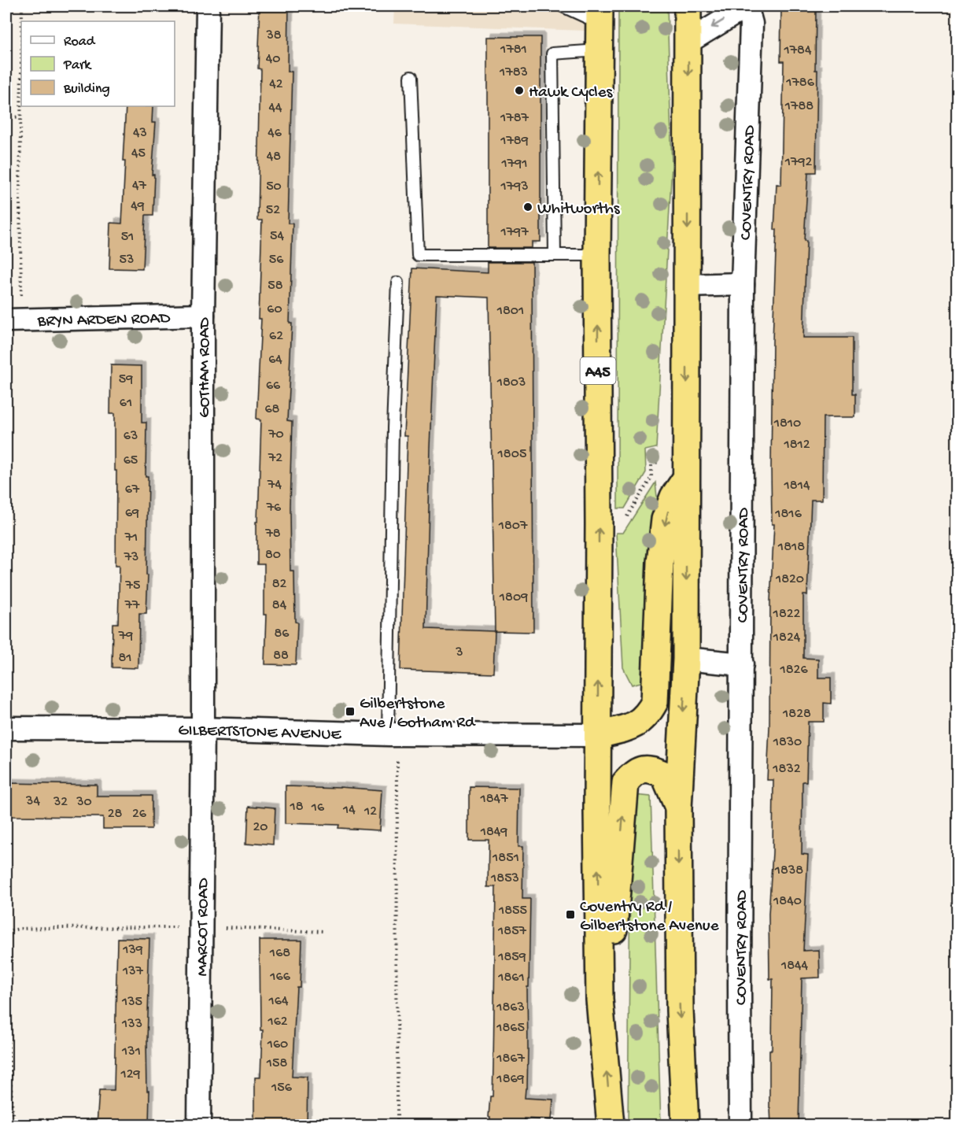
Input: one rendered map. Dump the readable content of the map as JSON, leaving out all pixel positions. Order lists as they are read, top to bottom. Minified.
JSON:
{"streets":{"highway":["A45"],"street":["COVENTRY ROAD","BRYN ARDEN ROAD","GOTHAM ROAD","GILBERTSTONE AVENUE","MARCOT ROAD"]},"crossings":[["BRYN ARDEN ROAD","GOTHAM ROAD"],["GOTHAM ROAD","GILBERTSTONE AVENUE"],["GOTHAM ROAD","MARCOT ROAD"],["A45","GILBERTSTONE AVENUE"],["GILBERTSTONE AVENUE","MARCOT ROAD"]],"places":{"other":["Hawk Cycles","Whitworths"],"transit":["Gilbertstone Ave / Gotham Rd","Coventry Rd / Gilbertstone Avenue"]},"house_numbers":["38","1781","1784","40","1783","1786","42","1788","44","1787","43","46","1789","45","48","1792","1791","47","50","1793","49","52","1797","54","51","53","56","58","60","1801","62","64","59","1803","66","61","68","1810","70","63","1812","1805","72","65","74","1814","67","76","69","1816","1807","78","71","1818","80","73","1820","82","75","1809","77","84","1822","86","79","1824","3","88","81","1826","1828","1830","1832","1847","34","32","30","18","16","14","12","28","26","20","1849","1851","1838","1853","1840","1855","1857","139","168","1859","1844","137","166","1861","164","135","1863","162","133","1865","160","131","1867","158","129","1869","156"],"legend":["Road","Park","Building"]}
